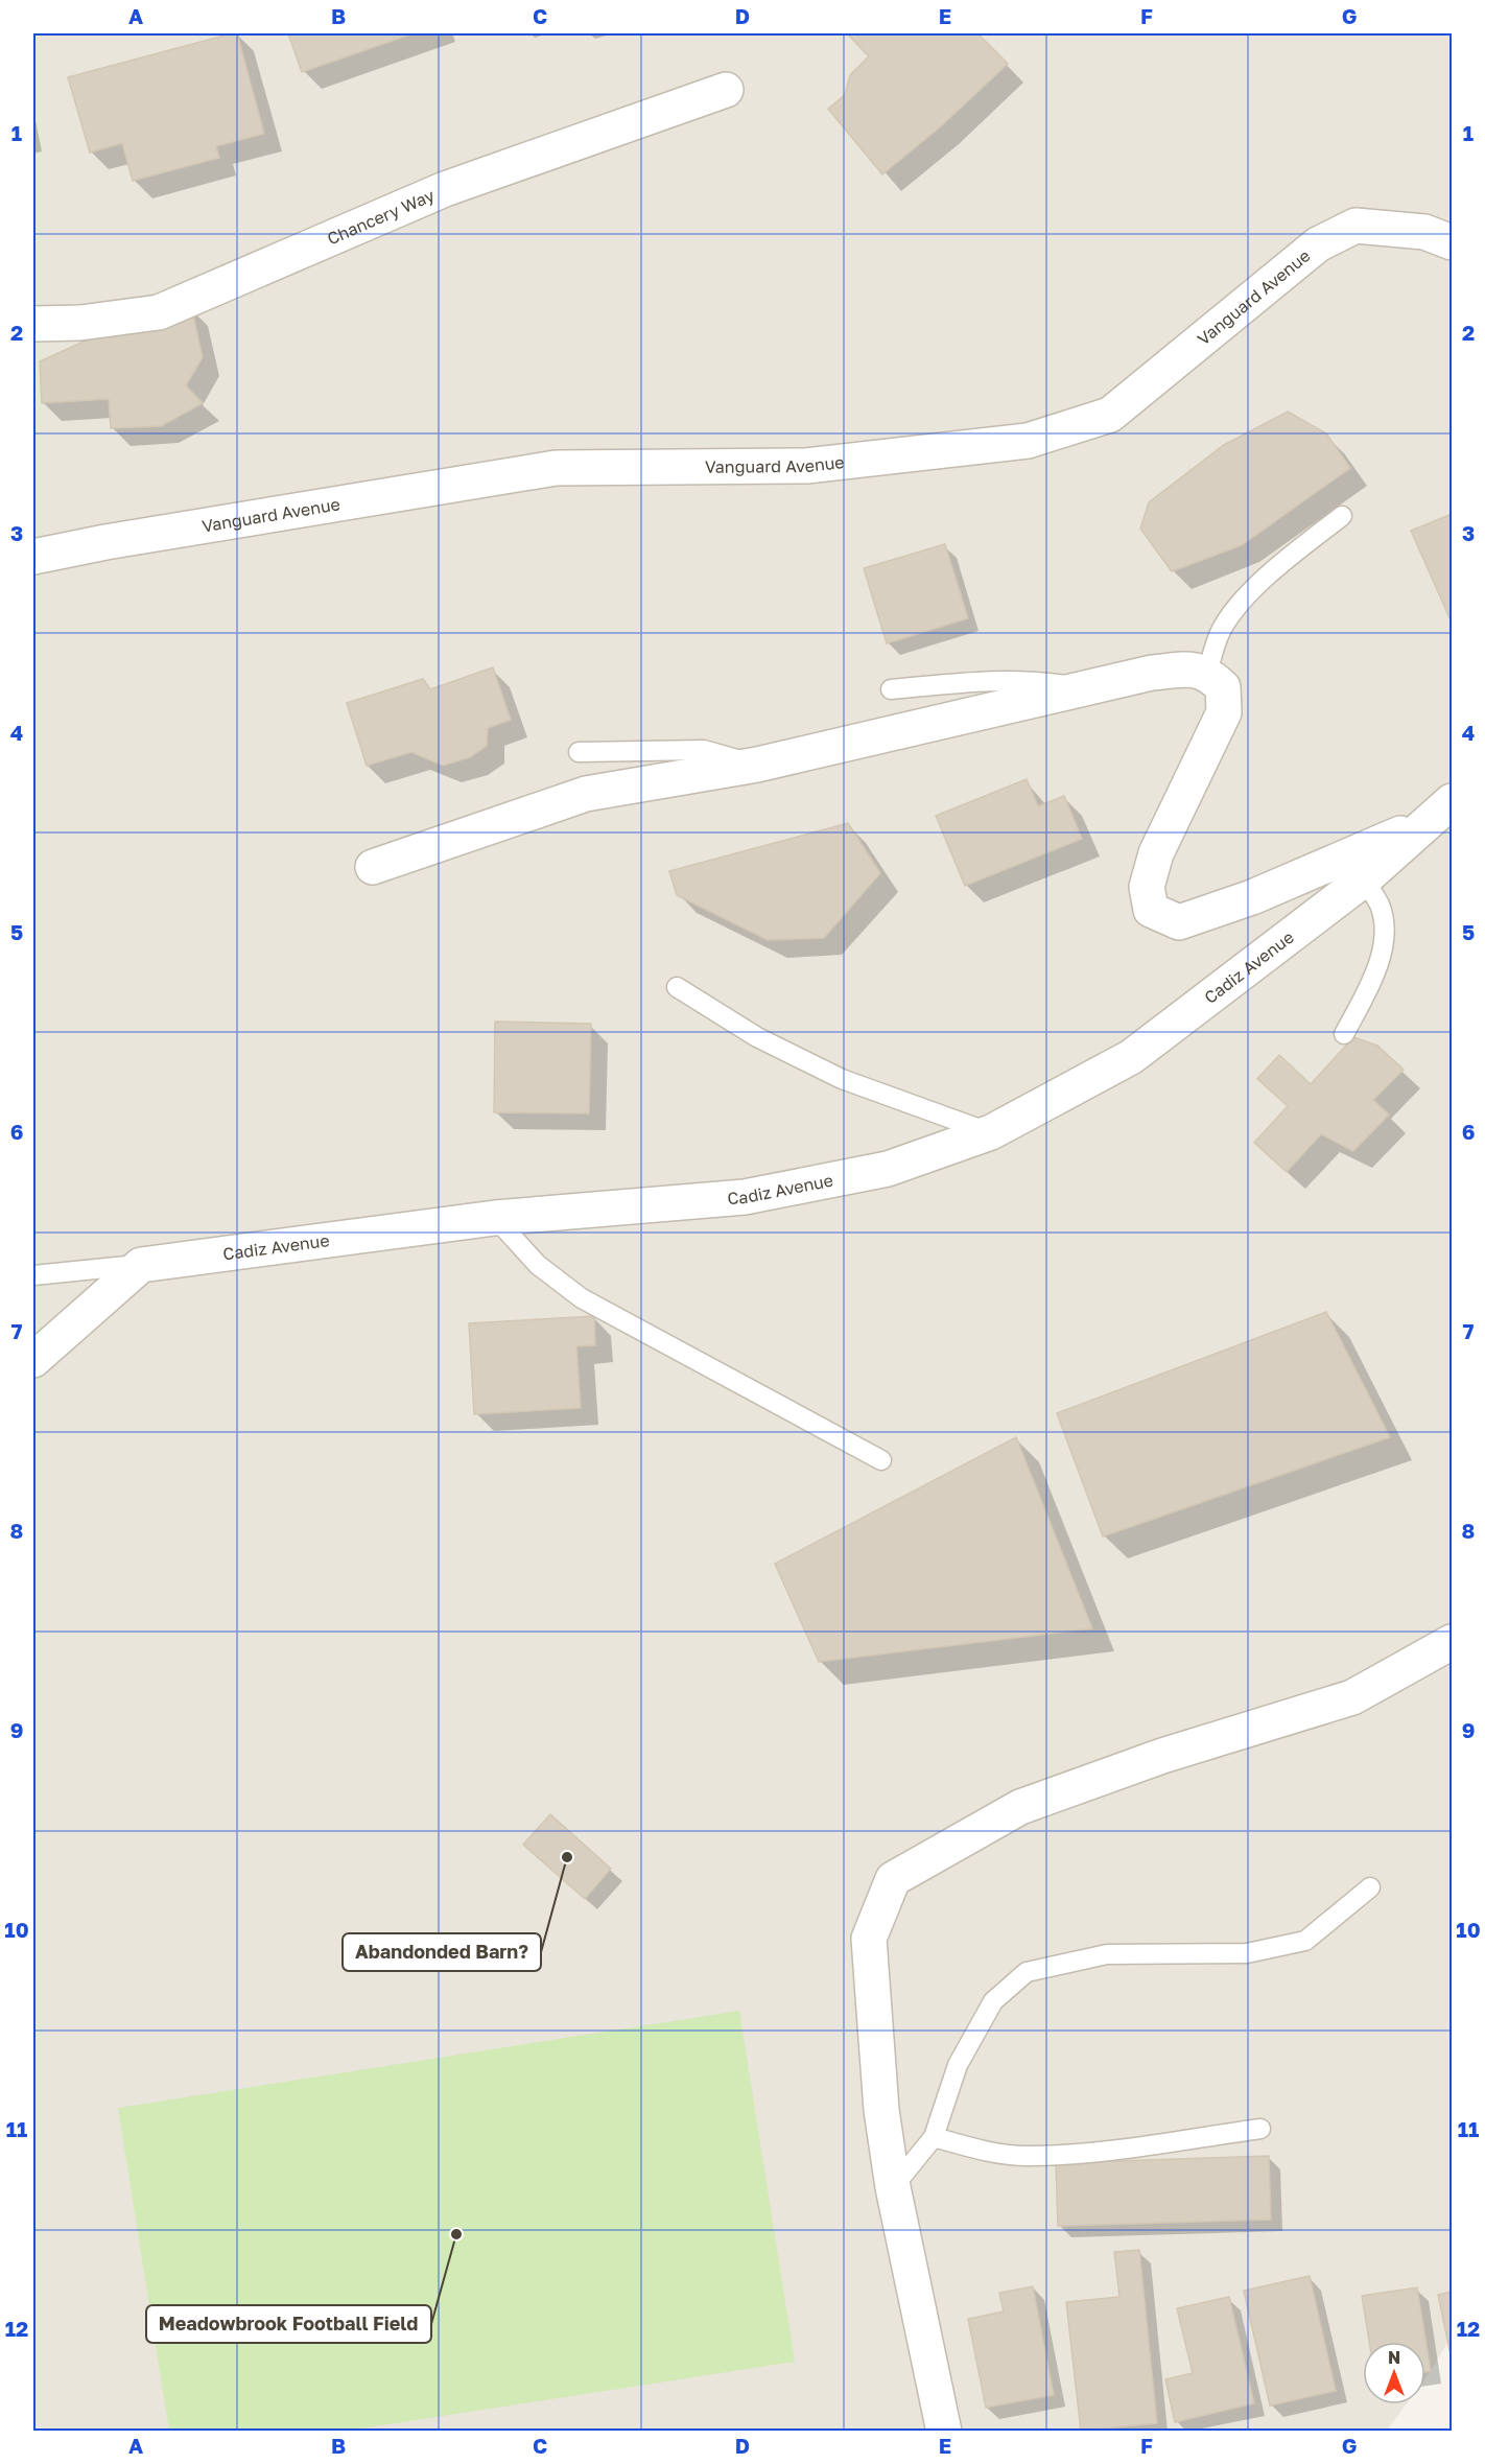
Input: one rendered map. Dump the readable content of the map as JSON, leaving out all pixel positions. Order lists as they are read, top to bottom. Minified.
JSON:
{"streets":{"street":["Chancery Way","Vanguard Avenue","Cadiz Avenue"]},"places":["Abandonded Barn?","Meadowbrook Football Field"],"north":"top","grid":{"columns":["A","B","C","D","E","F","G"],"rows":["1","2","3","4","5","6","7","8","9","10","11","12"]}}
